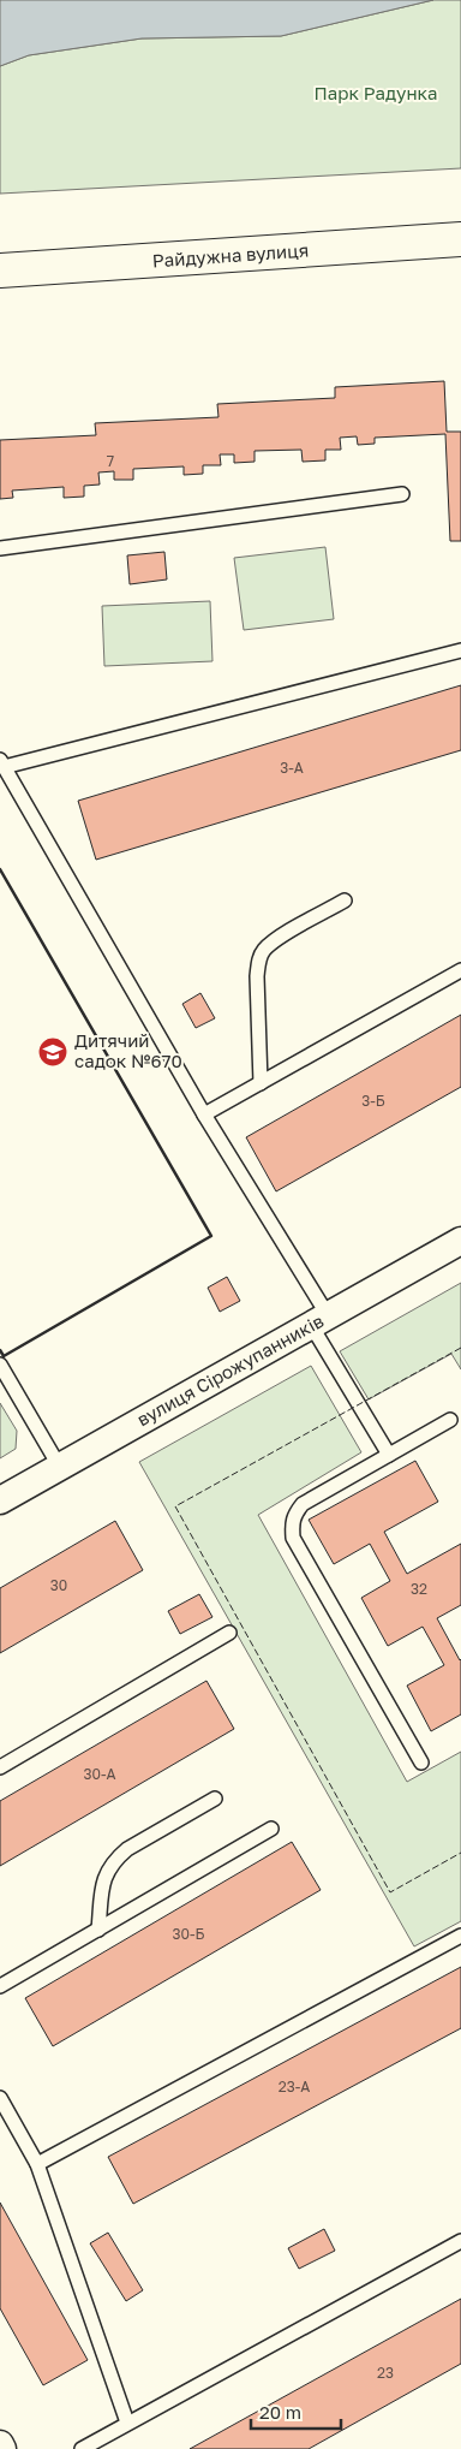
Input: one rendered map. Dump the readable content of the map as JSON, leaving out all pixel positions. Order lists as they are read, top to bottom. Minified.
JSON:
{"streets":{"street":["Райдужна вулиця","вулиця Сірожупанників"]},"parks":["Парк Радунка"],"places":{"school or university":["Дитячий садок №670"]},"house_numbers":["7","3-А","3-Б","30","32","30-А","30-Б","23-А","23"],"scale_bar":"20 m"}
